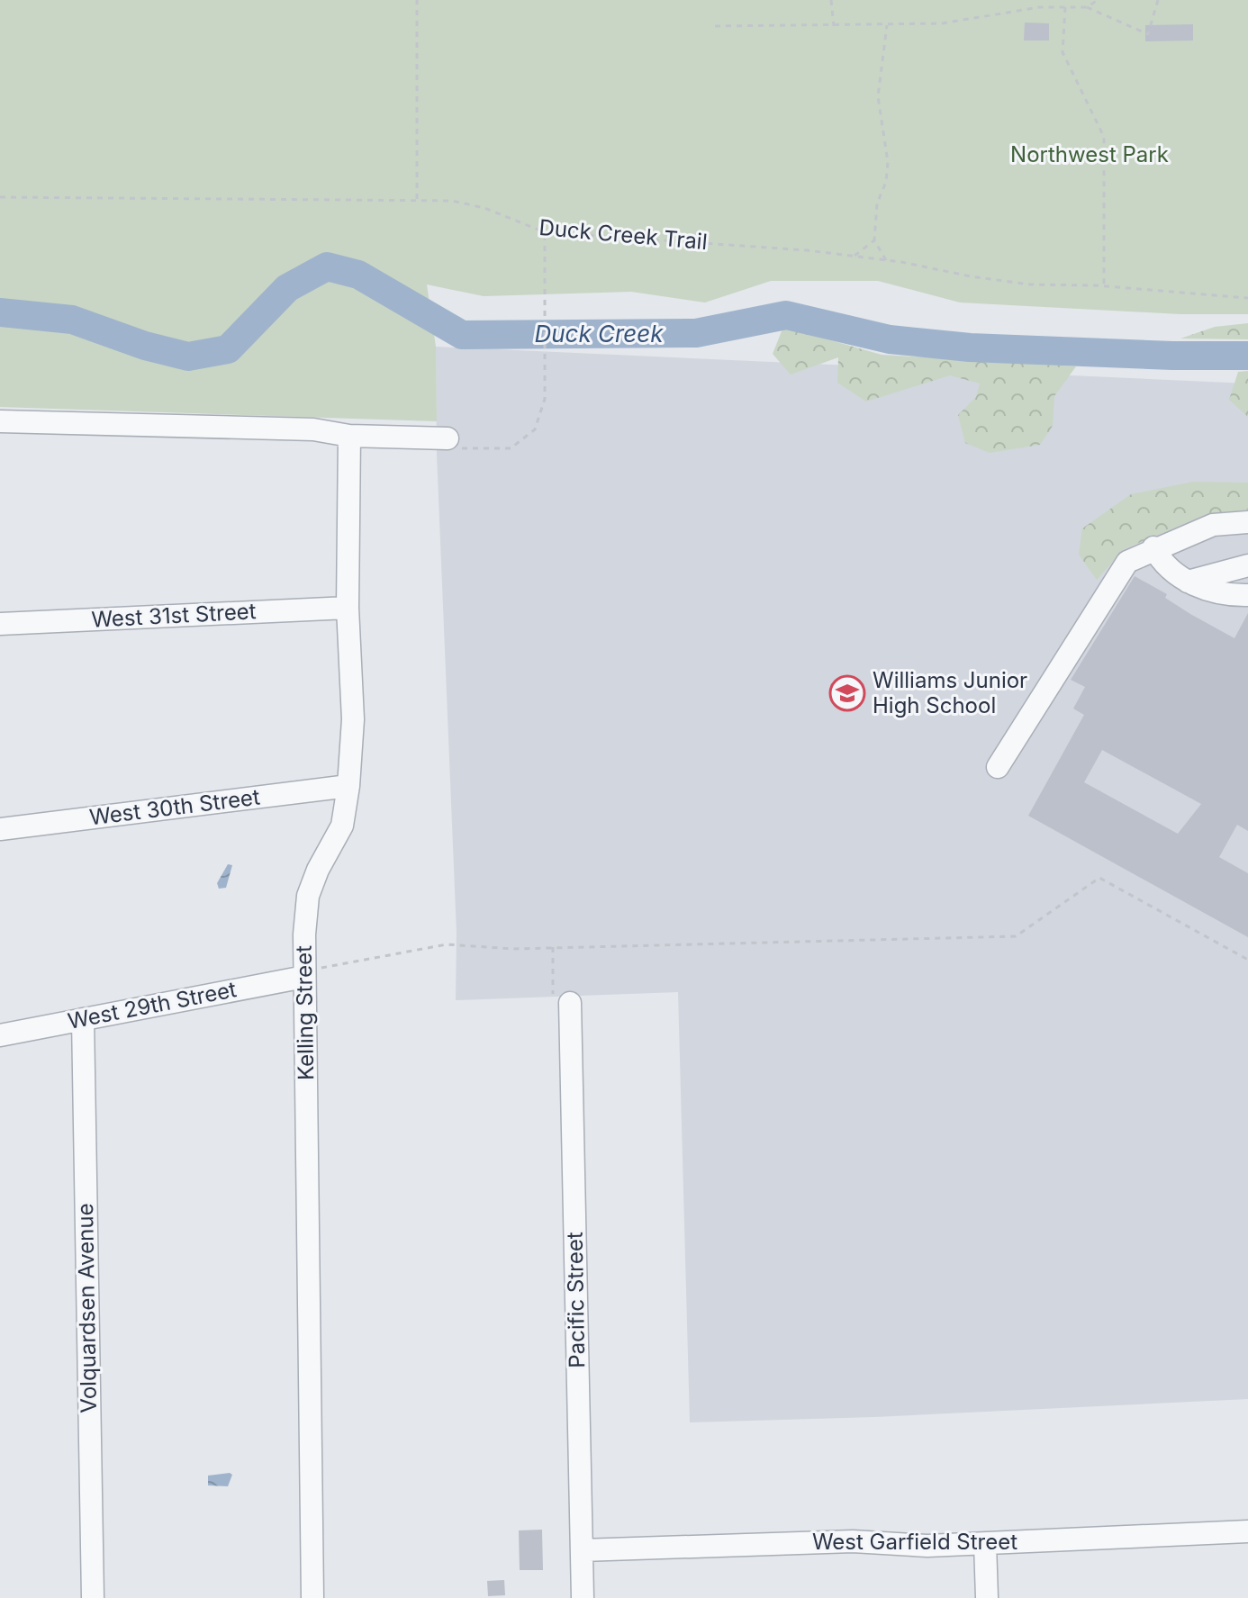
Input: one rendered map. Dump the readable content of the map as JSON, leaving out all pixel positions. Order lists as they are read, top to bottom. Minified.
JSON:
{"streets":{"street":["West 31st Street","West 30th Street","West 29th Street","Kelling Street","Pacific Street","Volquardsen Avenue","West Garfield Street"],"path":["Duck Creek Trail"]},"crossings":[["West 31st Street","Kelling Street"],["West 30th Street","Kelling Street"],["West 29th Street","Kelling Street"],["West 29th Street","Volquardsen Avenue"],["Pacific Street","West Garfield Street"]],"water":["Duck Creek"],"parks":["Northwest Park"],"places":{"school or university":["Williams Junior High School"]}}
